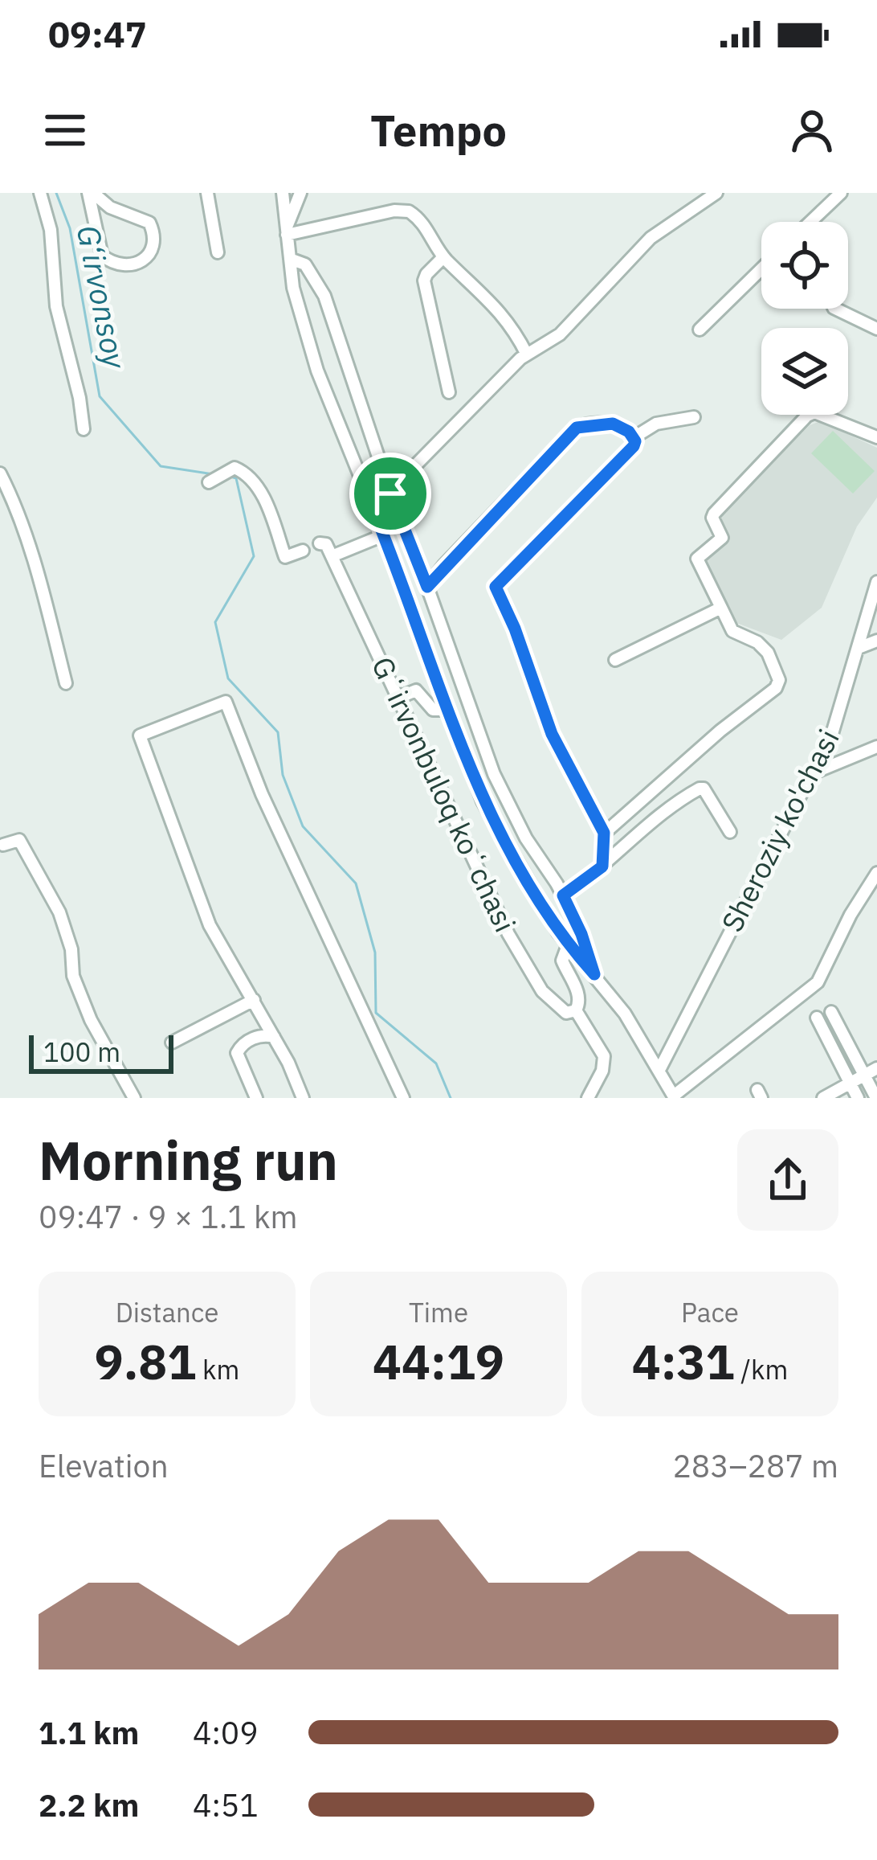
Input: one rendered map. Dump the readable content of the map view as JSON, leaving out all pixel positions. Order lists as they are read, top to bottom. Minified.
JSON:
{"streets":{"street":["Gʻirvonbuloq koʻchasi","Sheroziy ko'chasi"]},"water":["G‘irvonsoy"],"scale_bar":"100 m","page":{"status":"09:47","header":"Tempo","scale":"100 m","heading":["Morning run","09:47 · 9 × 1.1 km"],"stats":[["Distance","9.81 km"],["Time","44:19"],["Pace","4:31 /km"]],"chart":["Elevation","283–287 m"],"list":[{"name":"1.1 km","note":"4:09"},{"name":"2.2 km","note":"4:51"}]}}
